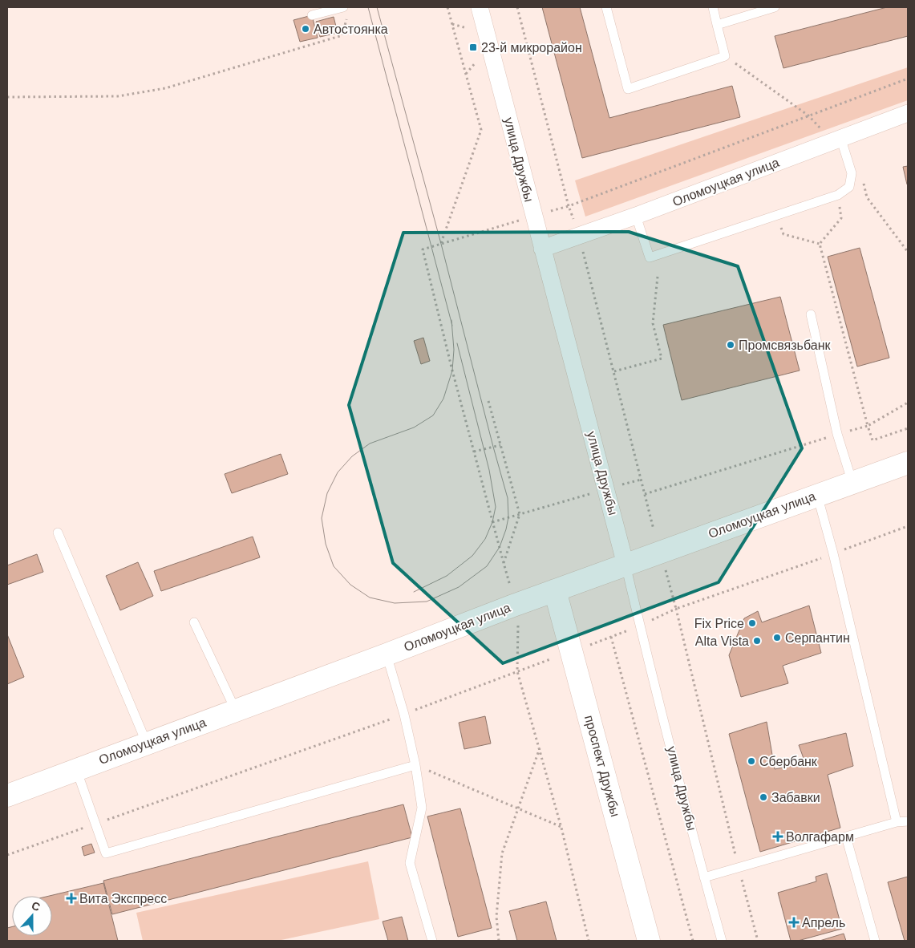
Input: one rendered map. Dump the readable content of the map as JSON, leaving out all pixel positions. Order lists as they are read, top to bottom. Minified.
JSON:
{"streets":{"street":["улица Дружбы","Оломоуцкая улица","проспект Дружбы"]},"crossings":[["улица Дружбы","Оломоуцкая улица"],["Оломоуцкая улица","проспект Дружбы"]],"places":{"other":["Автостоянка","Промсвязьбанк","Fix Price","Серпантин","Alta Vista","Сбербанк","Забавки"],"transit":["23-й микрорайон"],"health":["Волгафарм","Вита Экспресс","Апрель"]},"north":"top"}
